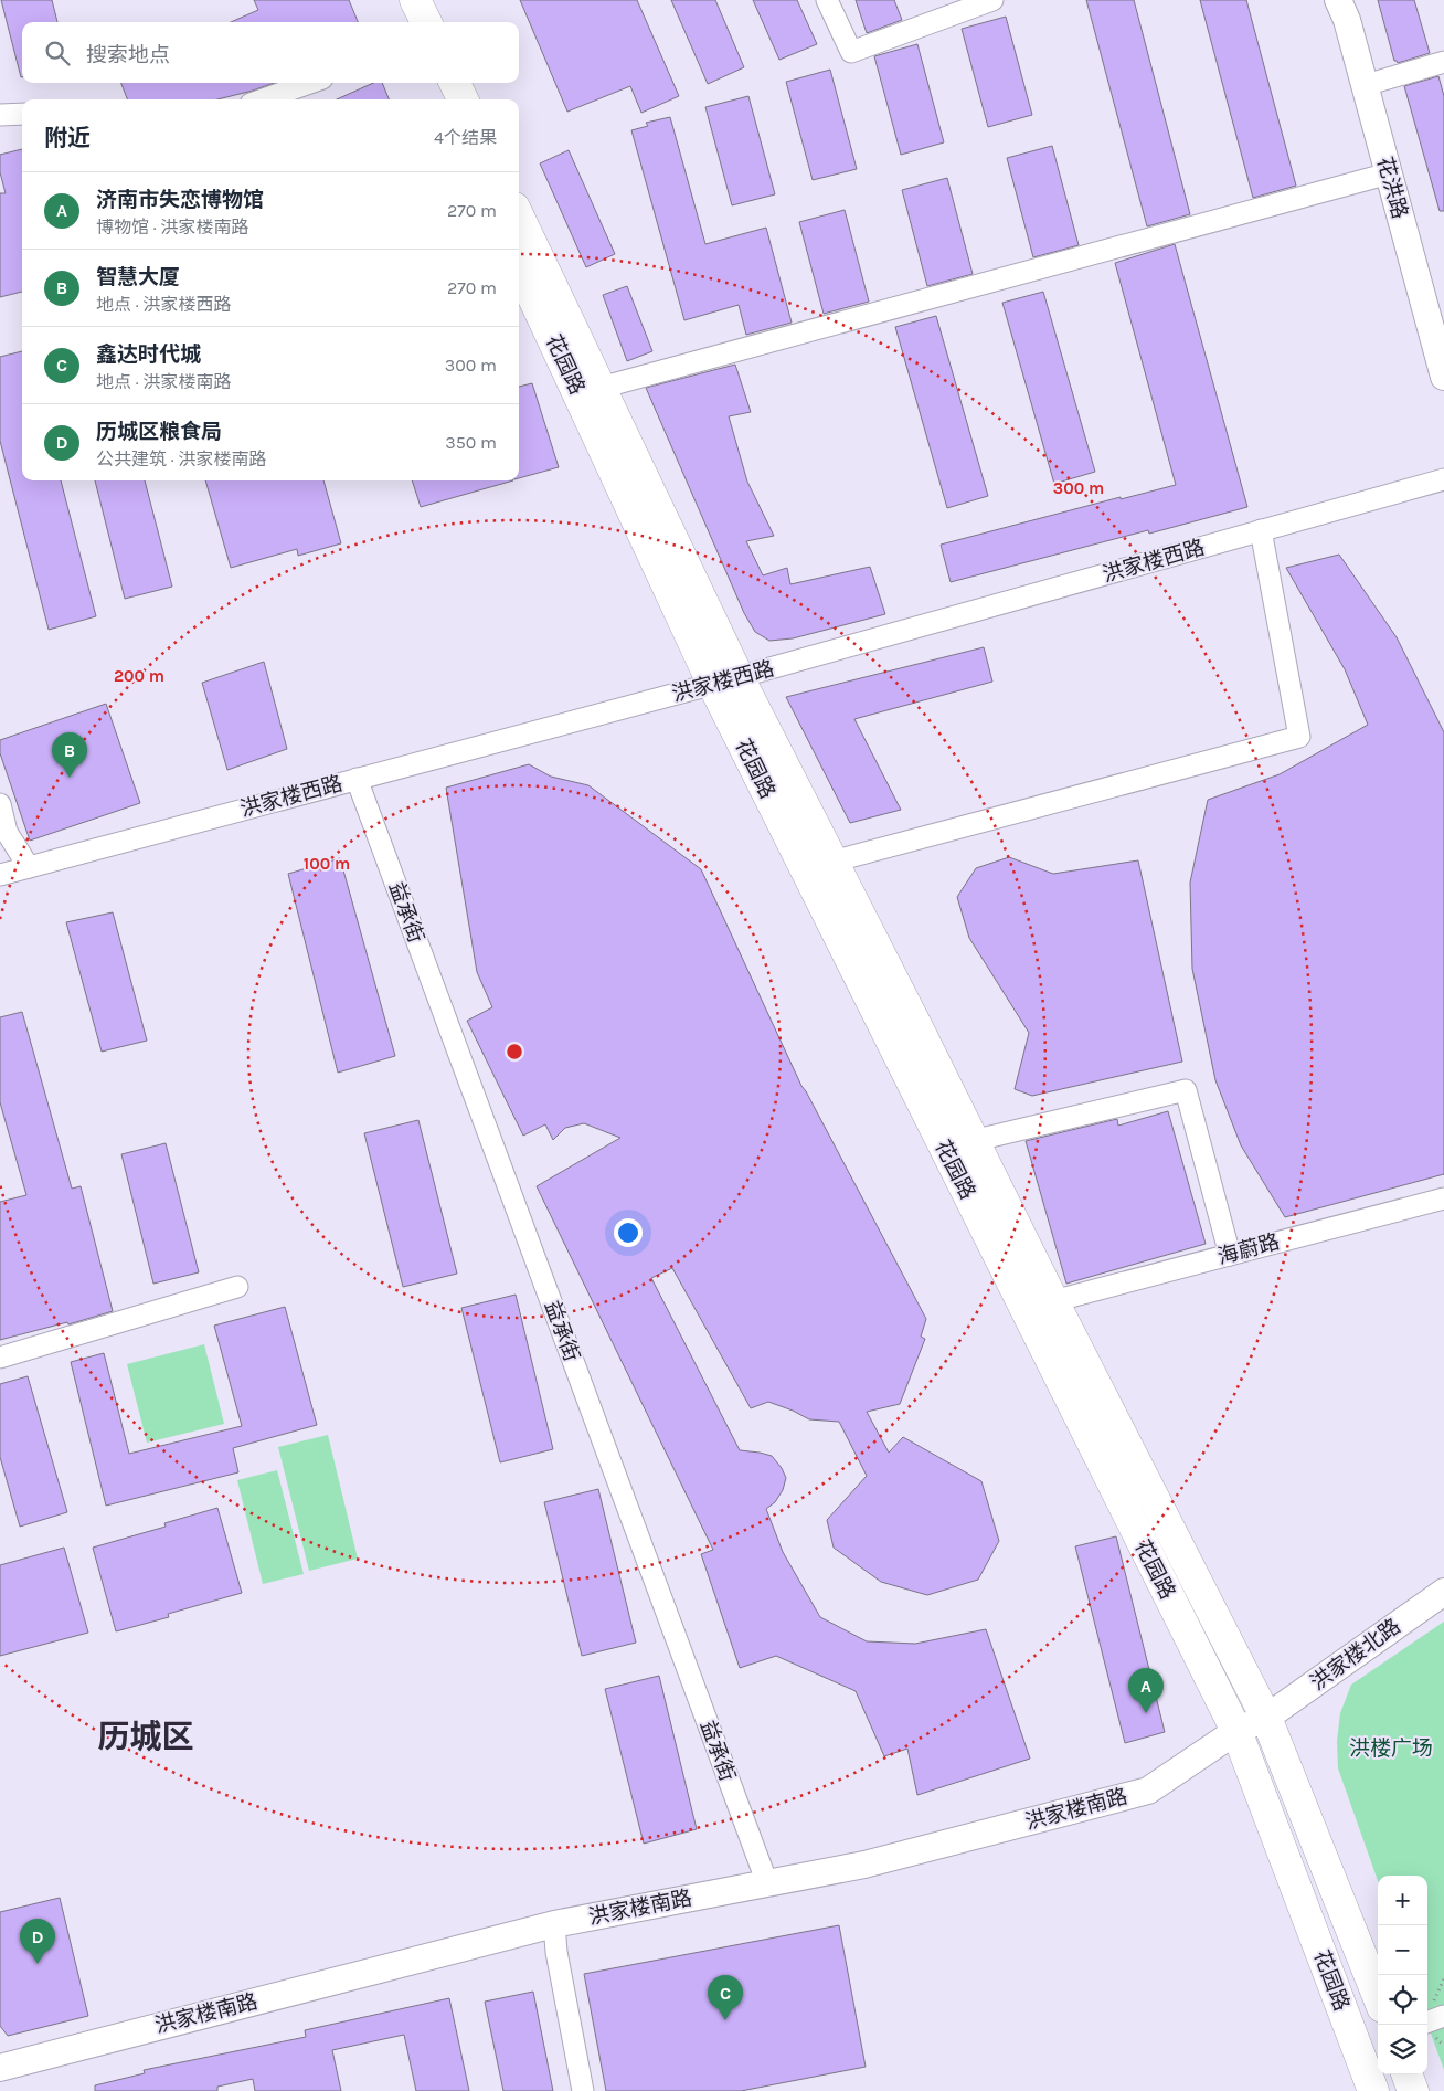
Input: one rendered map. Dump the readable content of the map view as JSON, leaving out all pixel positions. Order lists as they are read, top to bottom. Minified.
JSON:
{"streets":{"main road":["花园路"],"street":["花洪路","洪家楼西路","益承街","海蔚路","洪家楼北路","洪家楼南路"]},"crossings":[["花园路","洪家楼西路"],["花园路","海蔚路"],["花园路","洪家楼北路"],["花园路","洪家楼南路"],["洪家楼西路","益承街"],["益承街","洪家楼南路"],["洪家楼北路","洪家楼南路"]],"districts":["历城区"],"parks":["洪楼广场"],"page":{"search":"搜索地点","heading":["附近","4个结果"],"list":[{"mark":"A","name":"济南市失恋博物馆","note":"博物馆 · 洪家楼南路","value":"270 m"},{"mark":"B","name":"智慧大厦","note":"地点 · 洪家楼西路","value":"270 m"},{"mark":"C","name":"鑫达时代城","note":"地点 · 洪家楼南路","value":"300 m"},{"mark":"D","name":"历城区粮食局","note":"公共建筑 · 洪家楼南路","value":"350 m"}],"pins":["B","A","D","C"],"map_buttons":["+","−"]},"rings":["300 m","200 m","100 m"]}
